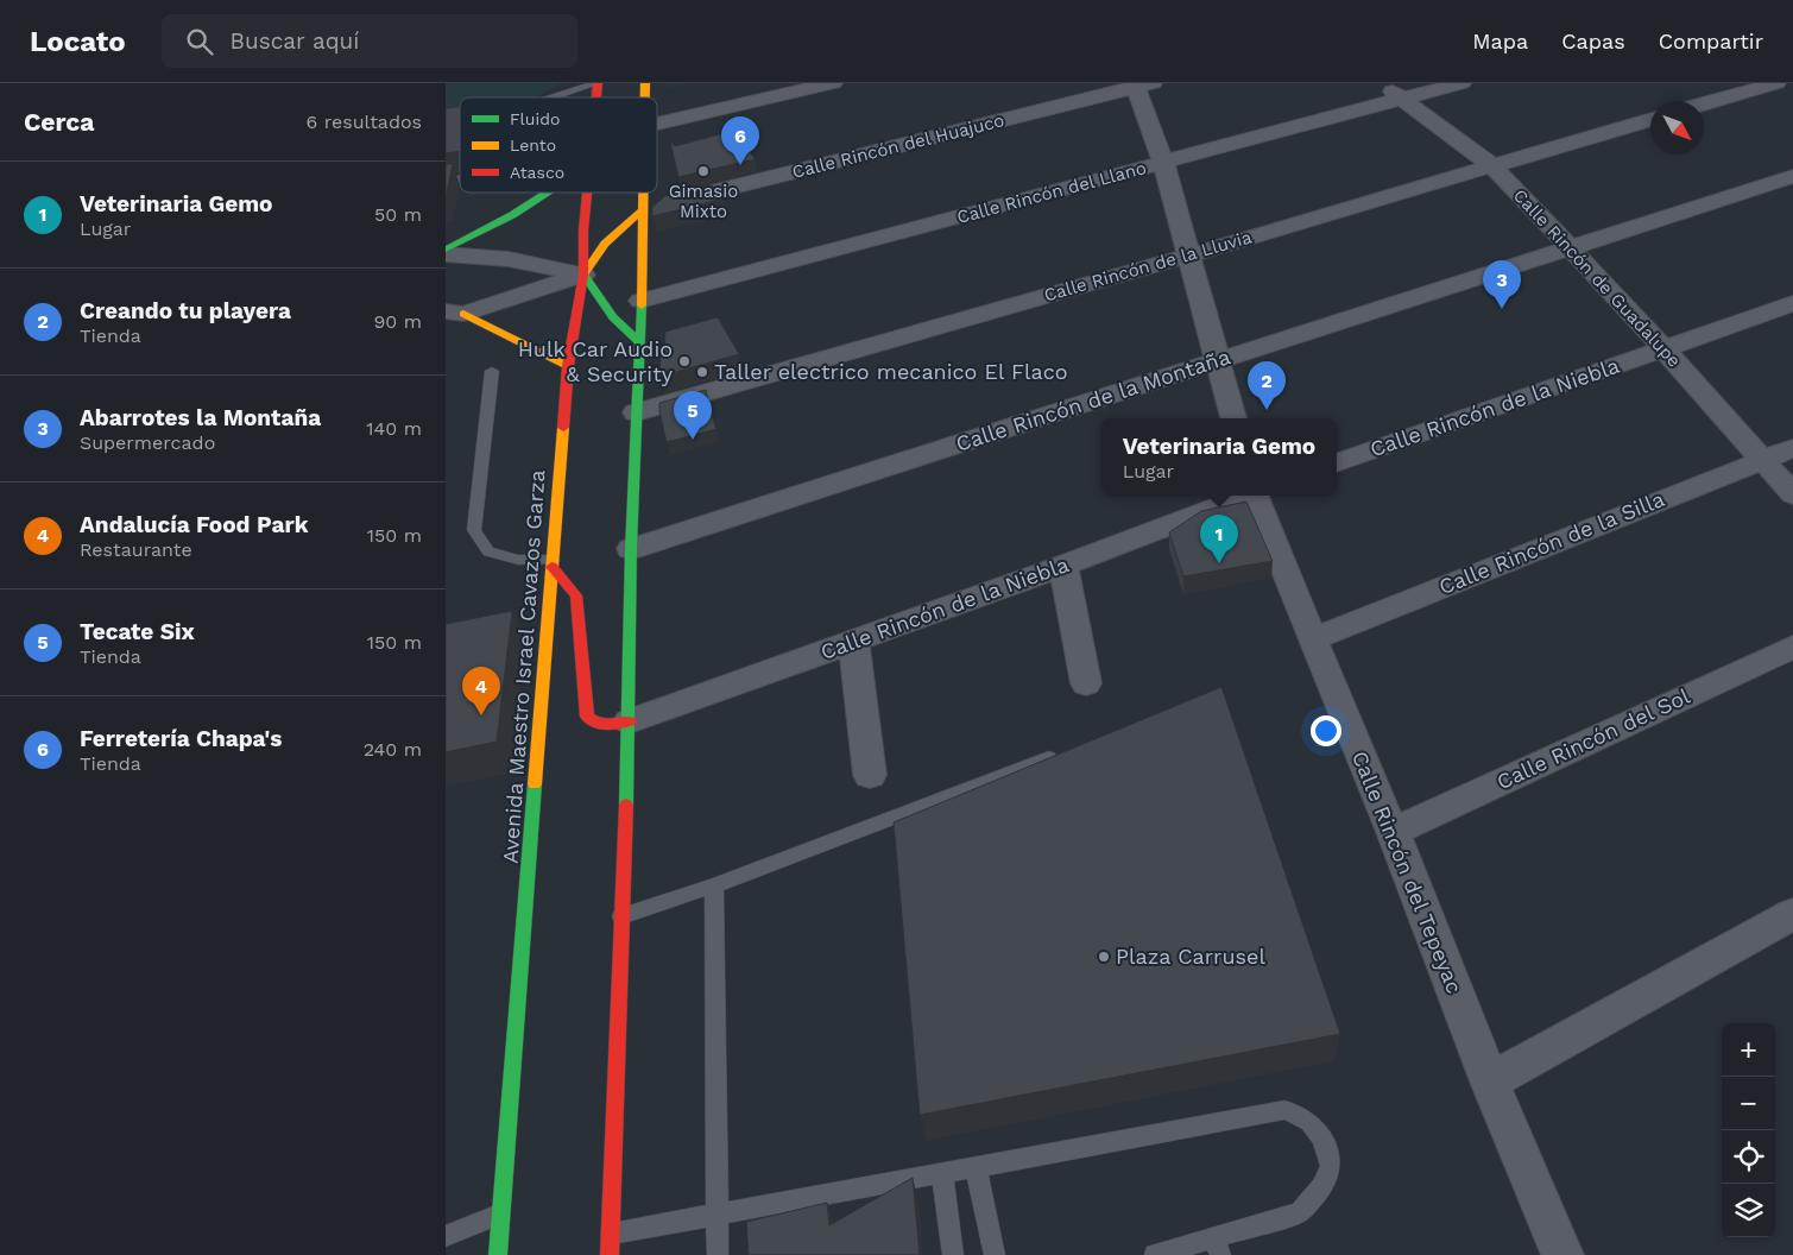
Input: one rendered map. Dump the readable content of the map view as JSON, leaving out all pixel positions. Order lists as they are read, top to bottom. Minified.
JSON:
{"streets":{"main road":["Avenida Maestro Israel Cavazos Garza"],"street":["Calle Rincón del Huajuco","Calle Rincón del Llano","Calle Rincón de la Lluvia","Calle Rincón de Guadalupe","Calle Rincón de la Montaña","Calle Rincón de la Niebla","Calle Rincón de la Silla","Calle Rincón del Sol","Calle Rincón del Tepeyac"]},"crossings":[["Calle Rincón del Llano","Calle Rincón de Guadalupe"],["Calle Rincón de la Lluvia","Calle Rincón de Guadalupe"],["Calle Rincón de Guadalupe","Calle Rincón de la Montaña"],["Calle Rincón de Guadalupe","Calle Rincón de la Niebla"],["Calle Rincón de Guadalupe","Calle Rincón de la Silla"],["Calle Rincón de la Silla","Calle Rincón del Tepeyac"],["Calle Rincón del Sol","Calle Rincón del Tepeyac"]],"places":["Gimasio Mixto","Hulk Car Audio & Security","Taller electrico mecanico El Flaco","Plaza Carrusel"],"legend":["Fluido","Lento","Atasco"],"north":"bottom right","page":{"header":"Locato","search":"Buscar aquí","nav":["Mapa","Capas","Compartir"],"heading":["Cerca","6 resultados"],"pins":["6","3","2","5","1","4"],"list":[{"mark":"1","name":"Veterinaria Gemo","note":"Lugar","value":"50 m"},{"mark":"2","name":"Creando tu playera","note":"Tienda","value":"90 m"},{"mark":"3","name":"Abarrotes la Montaña","note":"Supermercado","value":"140 m"},{"mark":"4","name":"Andalucía Food Park","note":"Restaurante","value":"150 m"},{"mark":"5","name":"Tecate Six","note":"Tienda","value":"150 m"},{"mark":"6","name":"Ferretería Chapa's","note":"Tienda","value":"240 m"}],"popup":["Veterinaria Gemo","Lugar"],"map_buttons":["+","−"]}}
